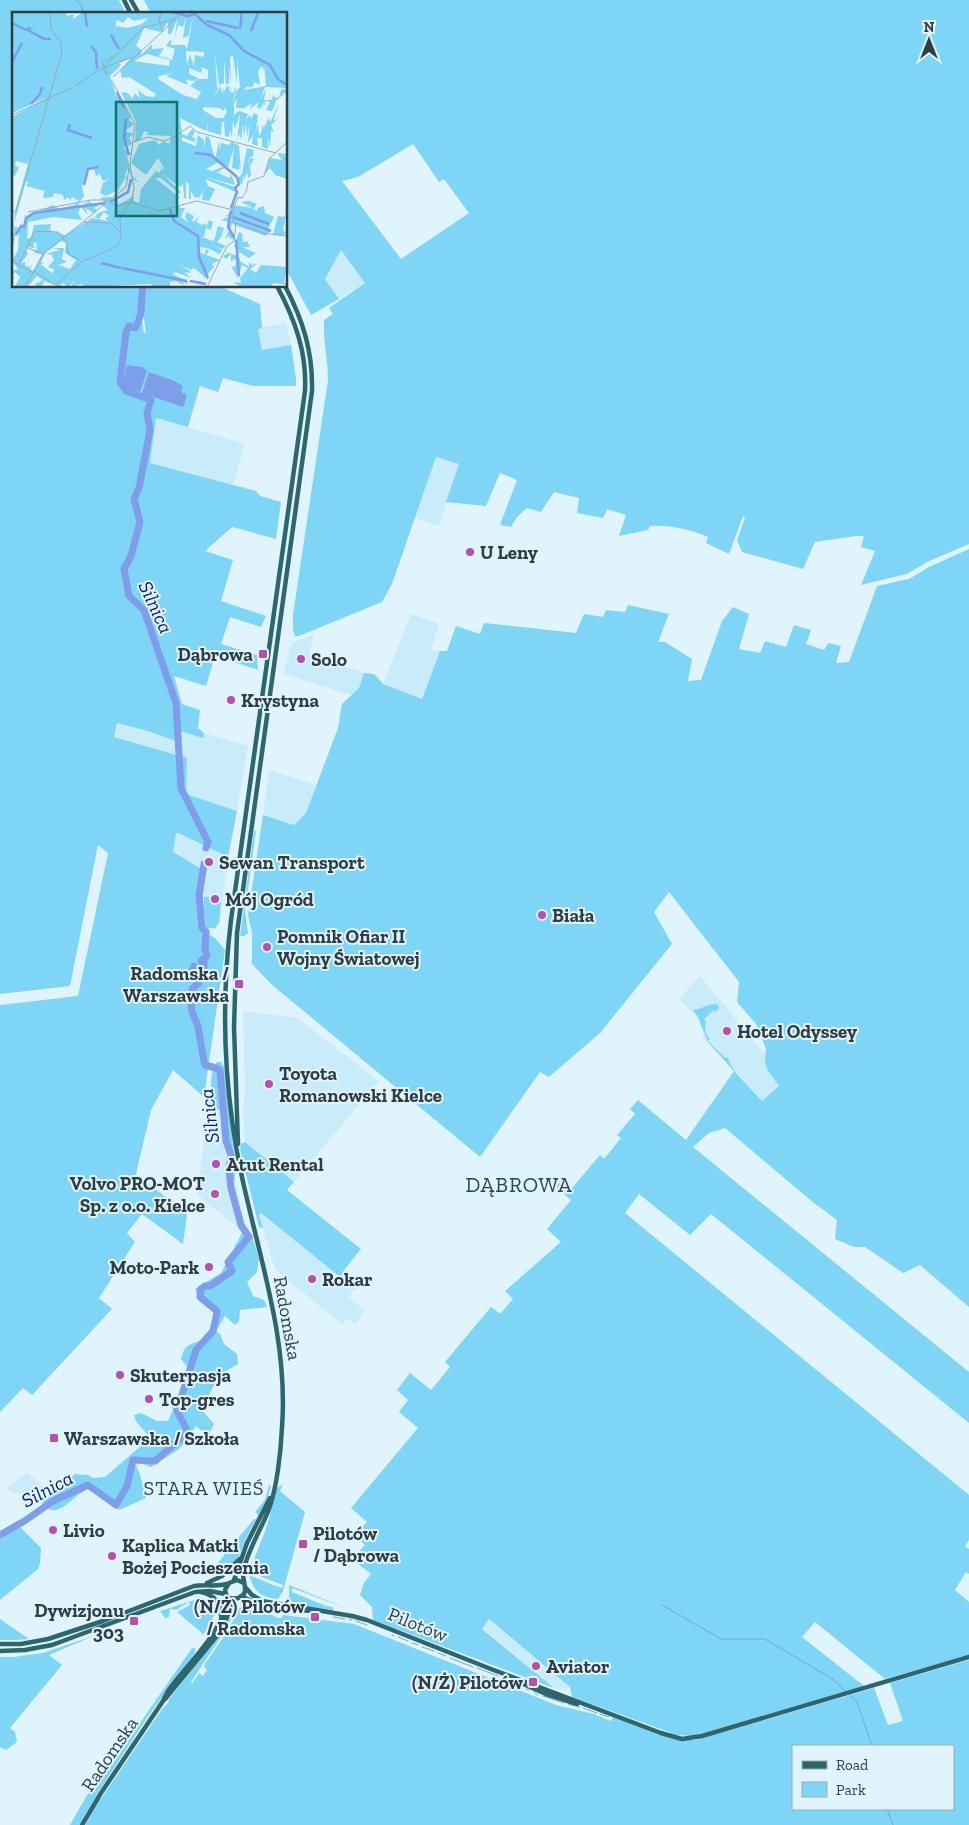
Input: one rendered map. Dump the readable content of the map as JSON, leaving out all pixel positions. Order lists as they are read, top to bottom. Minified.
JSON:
{"streets":{"main road":["Radomska","Pilotów"]},"crossings":[["Radomska","Pilotów"]],"districts":["DĄBROWA","STARA WIEŚ"],"water":["Silnica"],"places":{"other":["U Leny","Solo","Krystyna","Sewan Transport","Mój Ogród","Biała","Pomnik Ofiar II Wojny Światowej","Hotel Odyssey","Toyota Romanowski Kielce","Atut Rental","Volvo PRO-MOT Sp. z o.o. Kielce","Moto-Park","Rokar","Skuterpasja","Top-gres","Livio","Kaplica Matki Bożej Pocieszenia","Aviator"],"transit":["Dąbrowa","Radomska / Warszawska","Warszawska / Szkoła","Pilotów / Dąbrowa","(N/Ż) Pilotów / Radomska","Dywizjonu 303","(N/Ż) Pilotów"]},"legend":["Road","Park"],"north":"top"}
